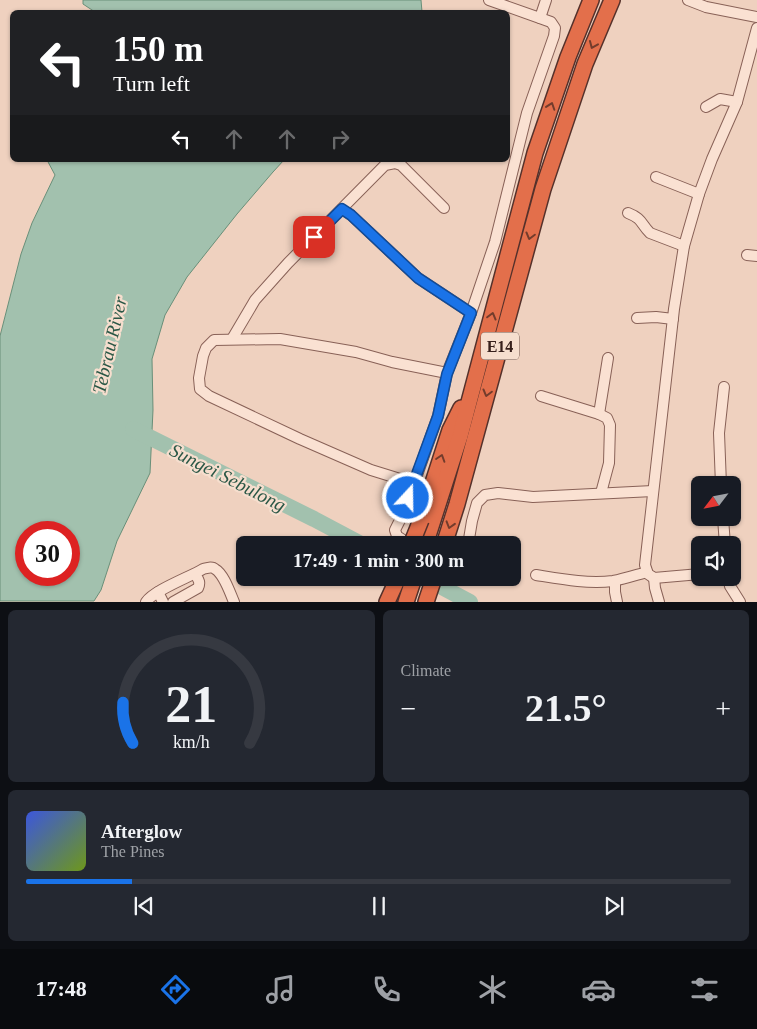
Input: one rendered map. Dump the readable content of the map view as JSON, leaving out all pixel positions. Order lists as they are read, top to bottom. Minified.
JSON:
{"streets":{"highway":["E14"]},"water":["Tebrau River","Sungei Sebulong"],"north":"bottom left","page":{"turn":["150 m","Turn left"],"limit":"30","trip":"17:49 · 1 min · 300 m","tile":"Climate","heat":["−","21.5°","+"],"song":["Afterglow","The Pines"],"tabs":"17:48","gauge":["21","km/h"]}}
